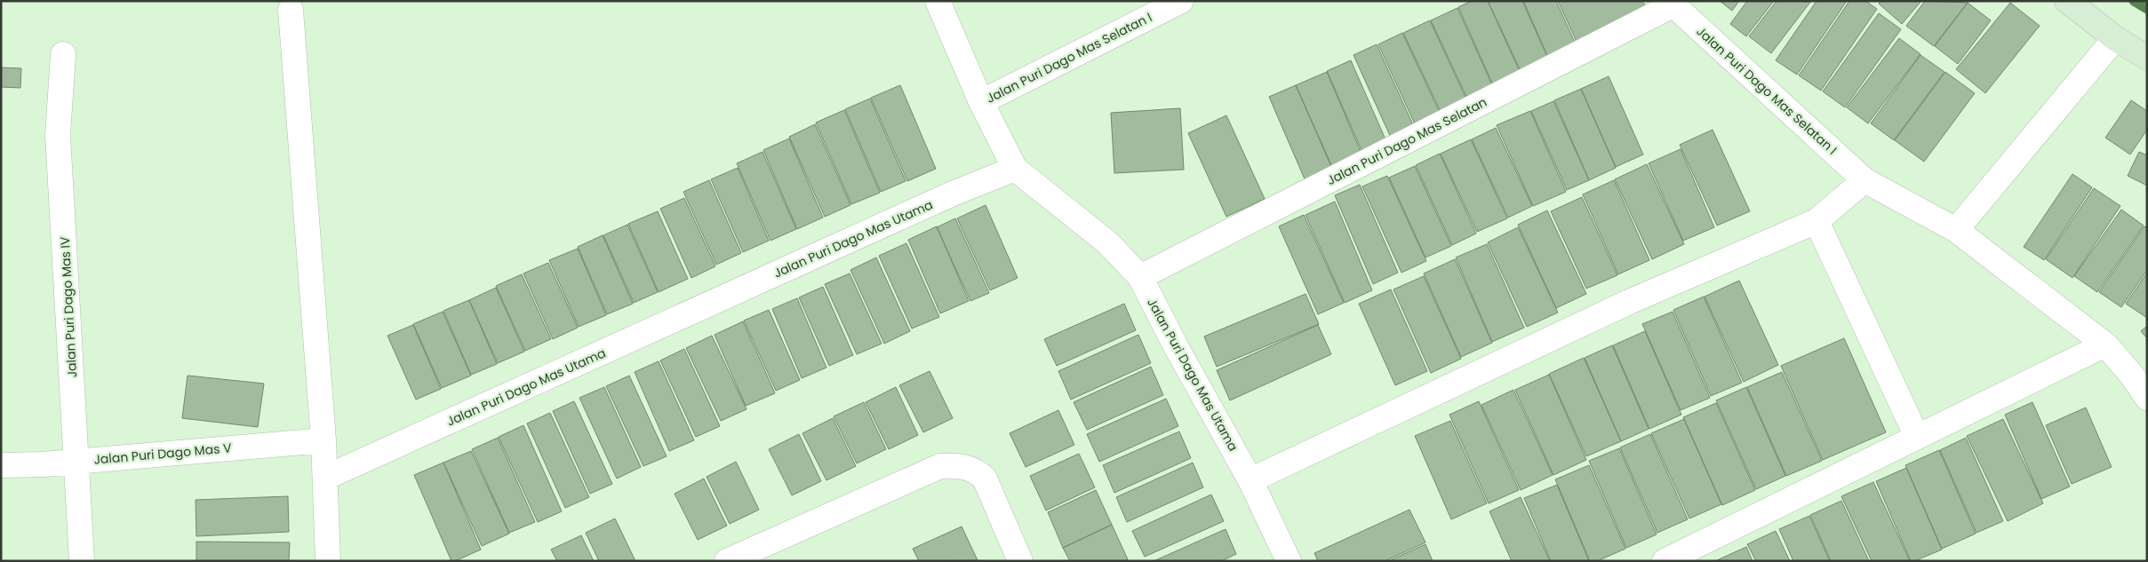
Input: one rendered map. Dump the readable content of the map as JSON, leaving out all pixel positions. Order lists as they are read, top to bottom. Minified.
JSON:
{"streets":{"street":["Jalan Puri Dago Mas Selatan I","Jalan Puri Dago Mas Selatan","Jalan Puri Dago Mas Utama","Jalan Puri Dago Mas IV","Jalan Puri Dago Mas V"]},"crossings":[["Jalan Puri Dago Mas Selatan I","Jalan Puri Dago Mas Selatan"],["Jalan Puri Dago Mas Selatan","Jalan Puri Dago Mas Utama"],["Jalan Puri Dago Mas IV","Jalan Puri Dago Mas V"]]}
